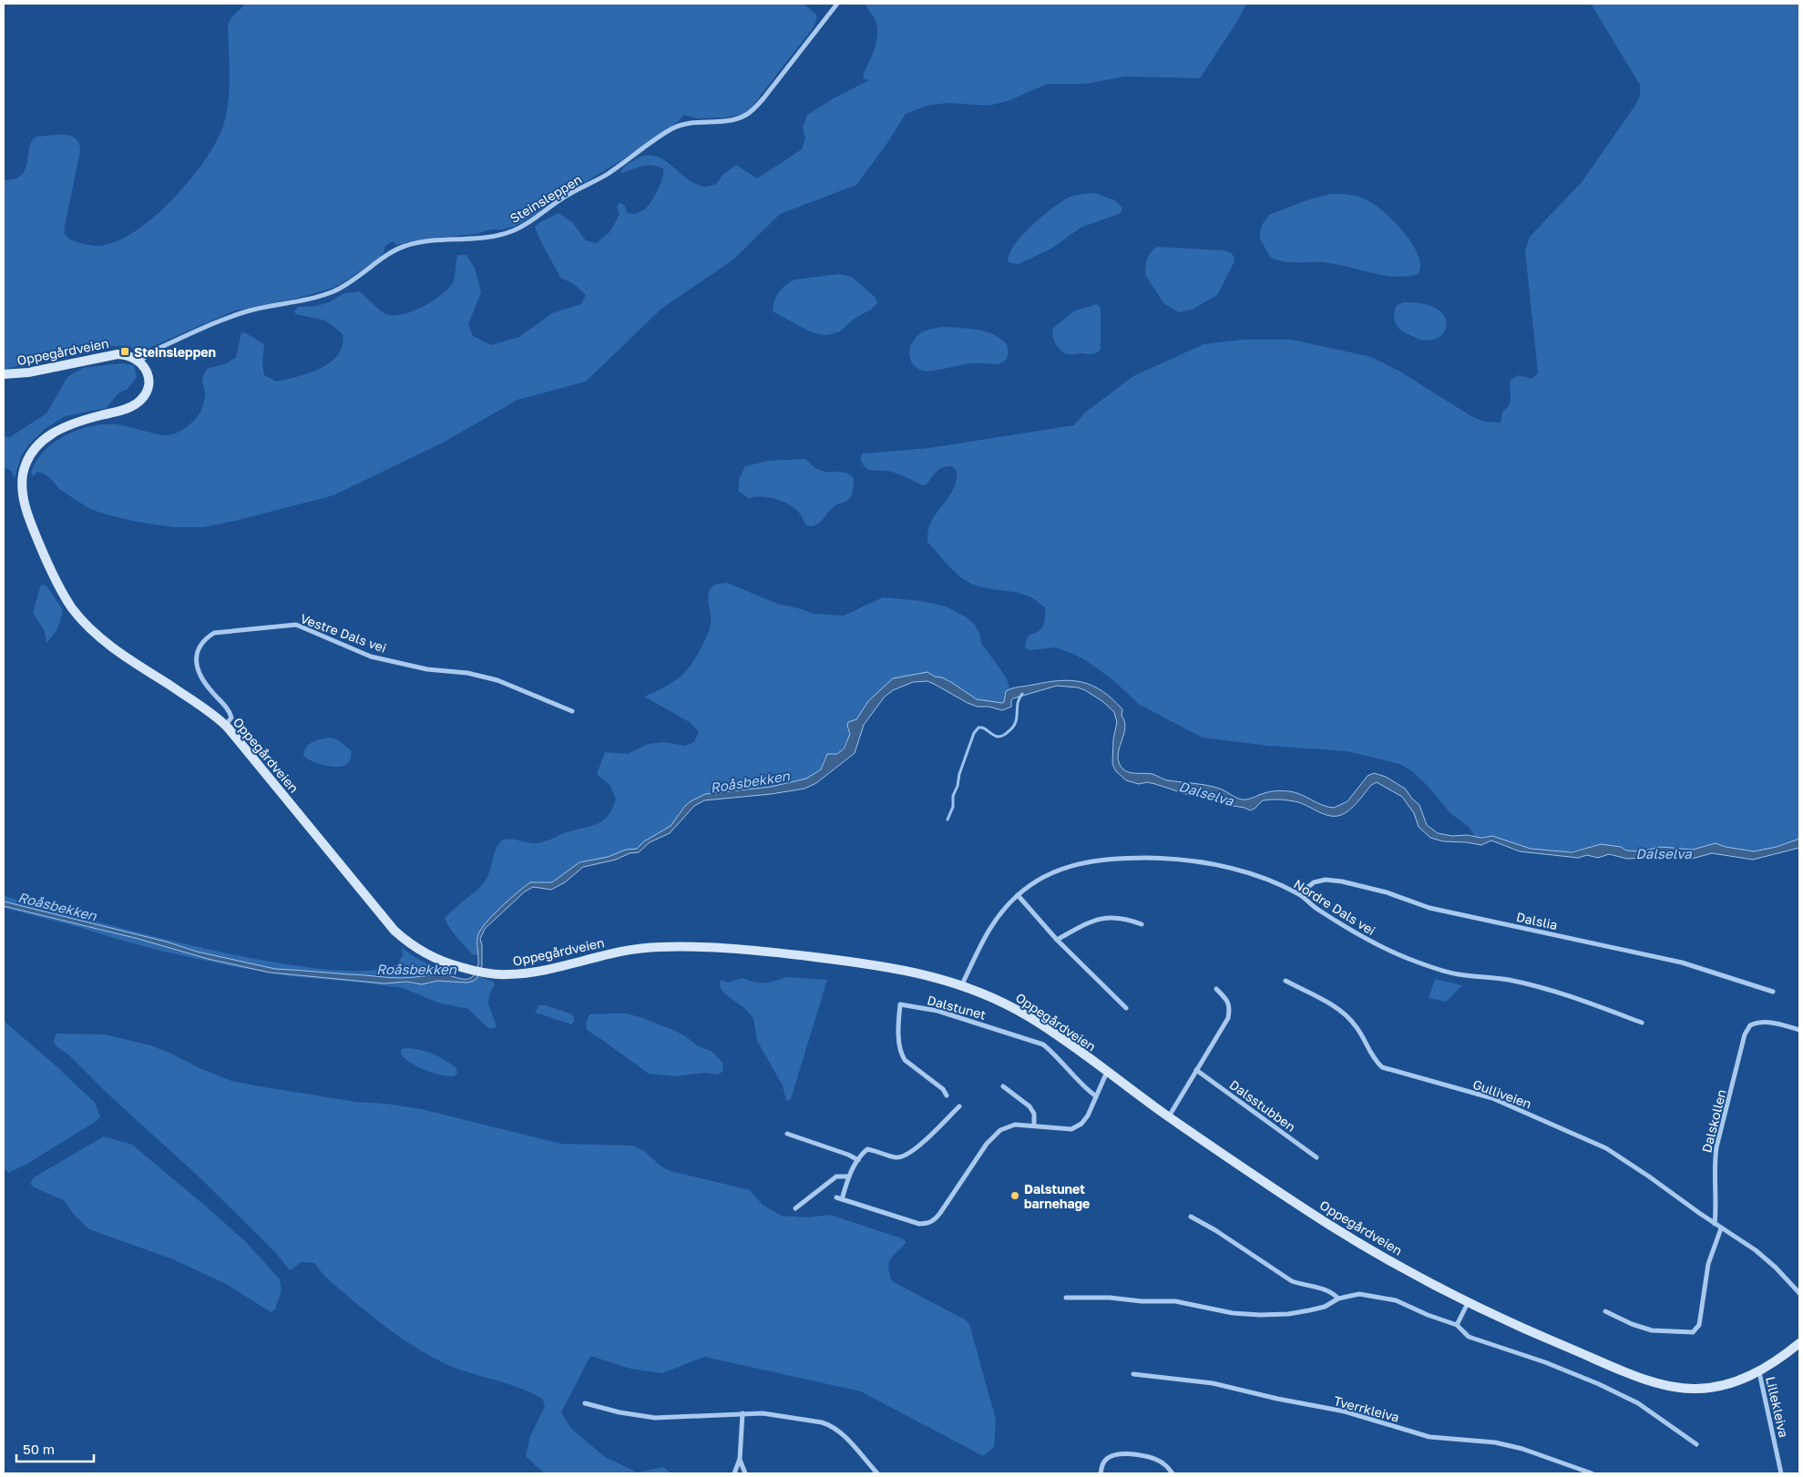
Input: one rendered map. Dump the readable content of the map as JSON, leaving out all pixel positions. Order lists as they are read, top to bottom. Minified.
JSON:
{"streets":{"main road":["Oppegårdveien"],"street":["Steinsleppen","Vestre Dals vei","Nordre Dals vei","Dalslia","Dalstunet","Gulliveien","Dalsstubben","Dalskollen","Lillekleiva","Tverrkleiva"]},"crossings":[["Steinsleppen","Oppegårdveien"],["Oppegårdveien","Vestre Dals vei"],["Oppegårdveien","Nordre Dals vei"],["Oppegårdveien","Lillekleiva"],["Nordre Dals vei","Dalslia"],["Gulliveien","Dalskollen"]],"water":["Roåsbekken","Dalselva"],"places":{"transit":["Steinsleppen"],"other":["Dalstunet barnehage"]},"scale_bar":"50 m"}
